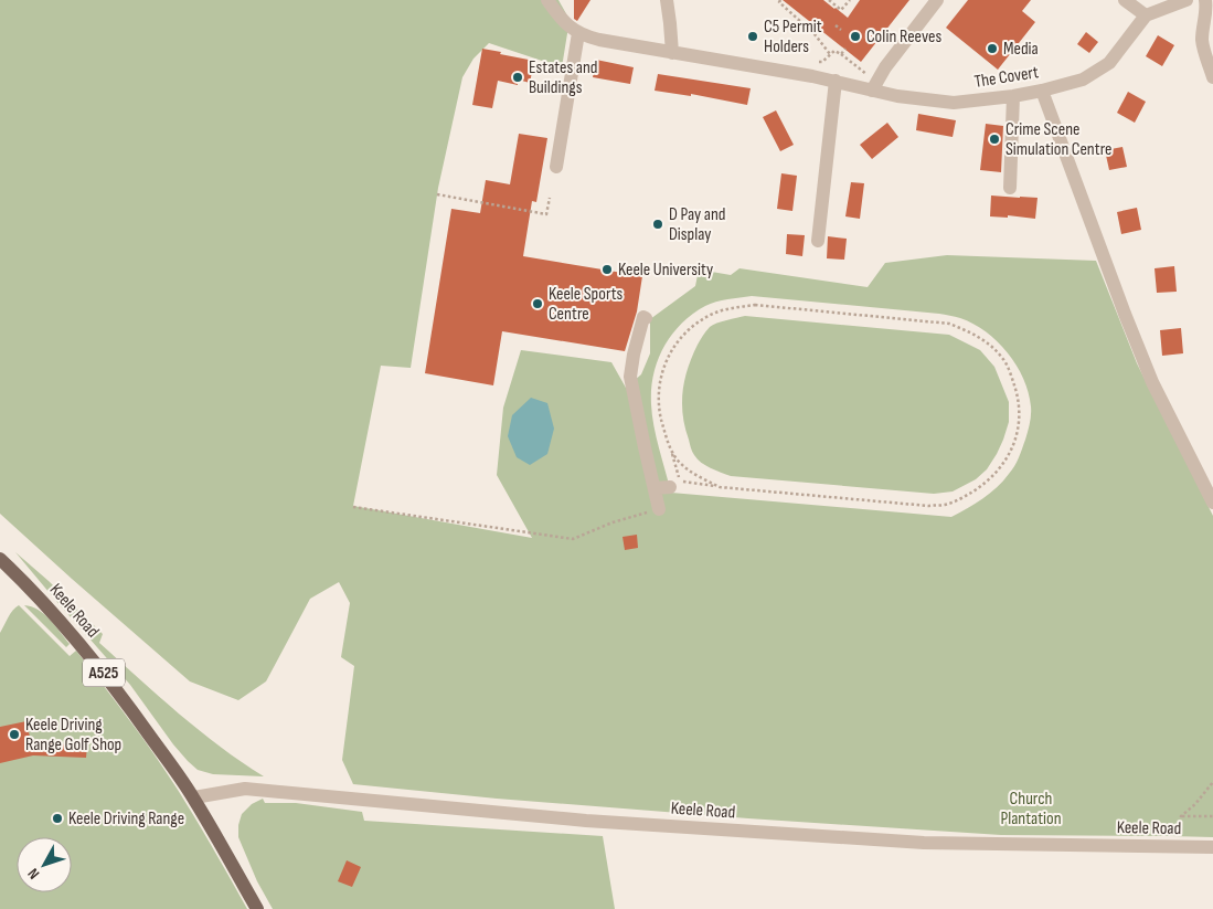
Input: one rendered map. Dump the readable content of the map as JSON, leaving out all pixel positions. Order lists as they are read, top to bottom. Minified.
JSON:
{"streets":{"main road":["Keele Road","A525"],"street":["The Covert"]},"parks":["Church Plantation"],"places":["C5 Permit Holders","Colin Reeves","Media","Estates and Buildings","Crime Scene Simulation Centre","D Pay and Display","Keele University","Keele Sports Centre","Keele Driving Range Golf Shop","Keele Driving Range"],"north":"bottom left"}
